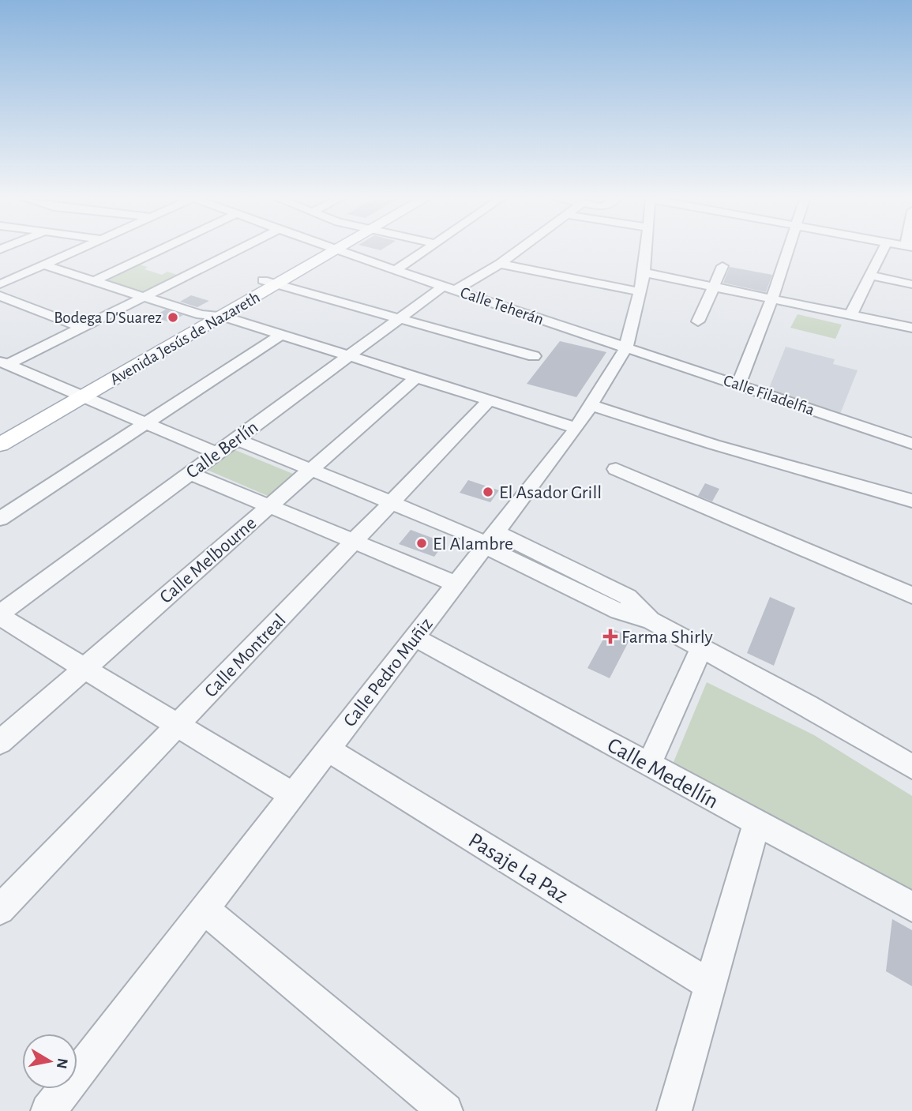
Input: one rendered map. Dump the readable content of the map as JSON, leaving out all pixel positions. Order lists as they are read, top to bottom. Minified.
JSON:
{"streets":{"main road":["Avenida Jesús de Nazareth"],"street":["Calle Teherán","Calle Filadelfia","Calle Berlín","Calle Melbourne","Calle Montreal","Calle Pedro Muñiz","Calle Medellín","Pasaje La Paz"]},"crossings":[["Calle Teherán","Calle Filadelfia"],["Calle Teherán","Calle Berlín"],["Calle Teherán","Calle Pedro Muñiz"],["Calle Filadelfia","Calle Pedro Muñiz"],["Calle Pedro Muñiz","Calle Medellín"],["Calle Pedro Muñiz","Pasaje La Paz"]],"places":{"other":["Bodega D'Suarez","El Asador Grill","El Alambre"],"health":["Farma Shirly"]},"north":"right"}
